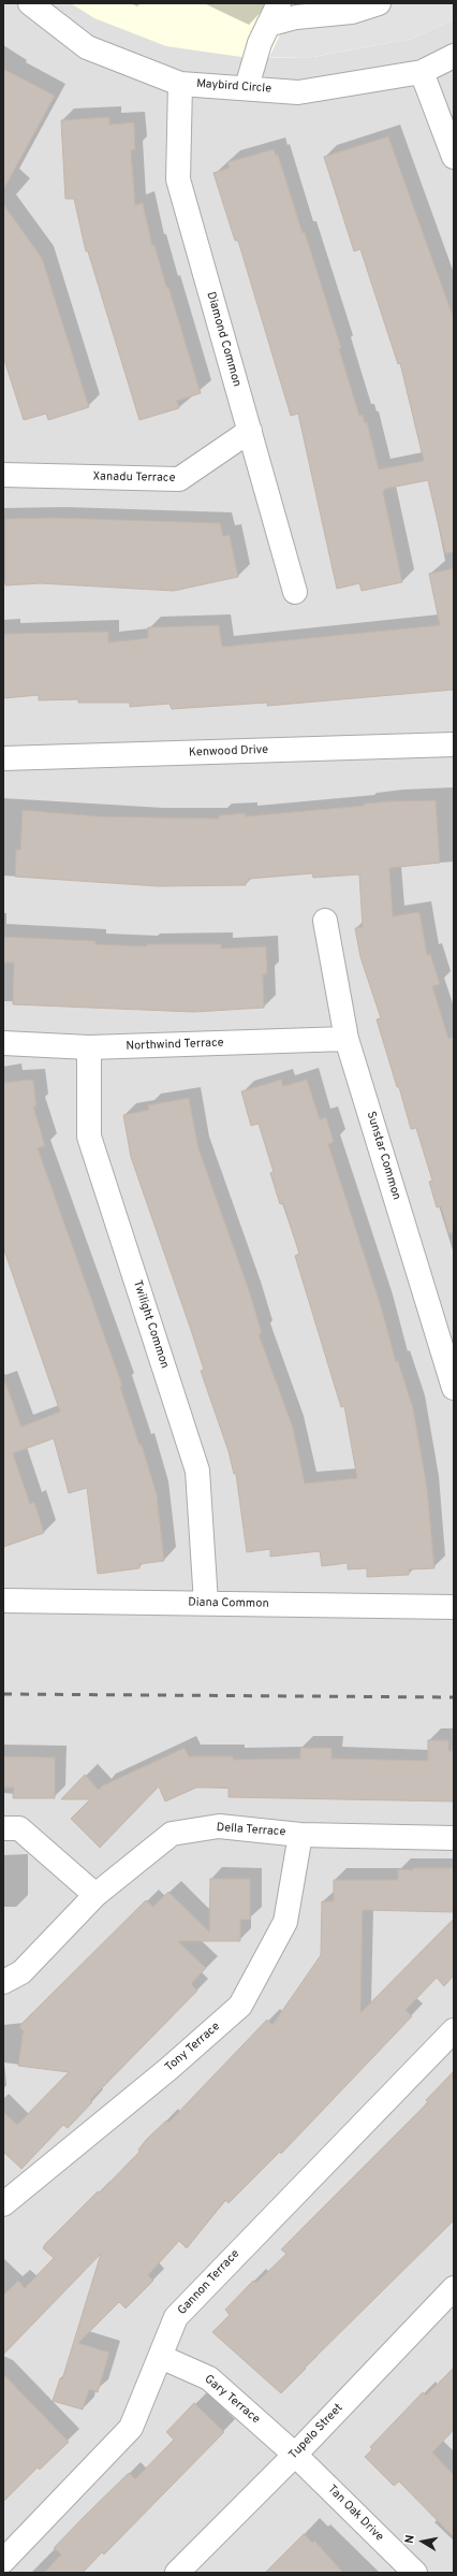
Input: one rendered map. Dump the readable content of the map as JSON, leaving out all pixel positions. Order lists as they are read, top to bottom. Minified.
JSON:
{"streets":{"street":["Maybird Circle","Diamond Common","Xanadu Terrace","Kenwood Drive","Northwind Terrace","Sunstar Common","Twilight Common","Diana Common","Della Terrace","Tony Terrace","Gannon Terrace","Gary Terrace","Tupelo Street","Tan Oak Drive"]},"crossings":[["Maybird Circle","Diamond Common"],["Diamond Common","Xanadu Terrace"],["Northwind Terrace","Sunstar Common"],["Northwind Terrace","Twilight Common"],["Twilight Common","Diana Common"],["Della Terrace","Tony Terrace"],["Gannon Terrace","Gary Terrace"],["Gary Terrace","Tupelo Street"],["Gary Terrace","Tan Oak Drive"],["Tupelo Street","Tan Oak Drive"]],"north":"left"}
